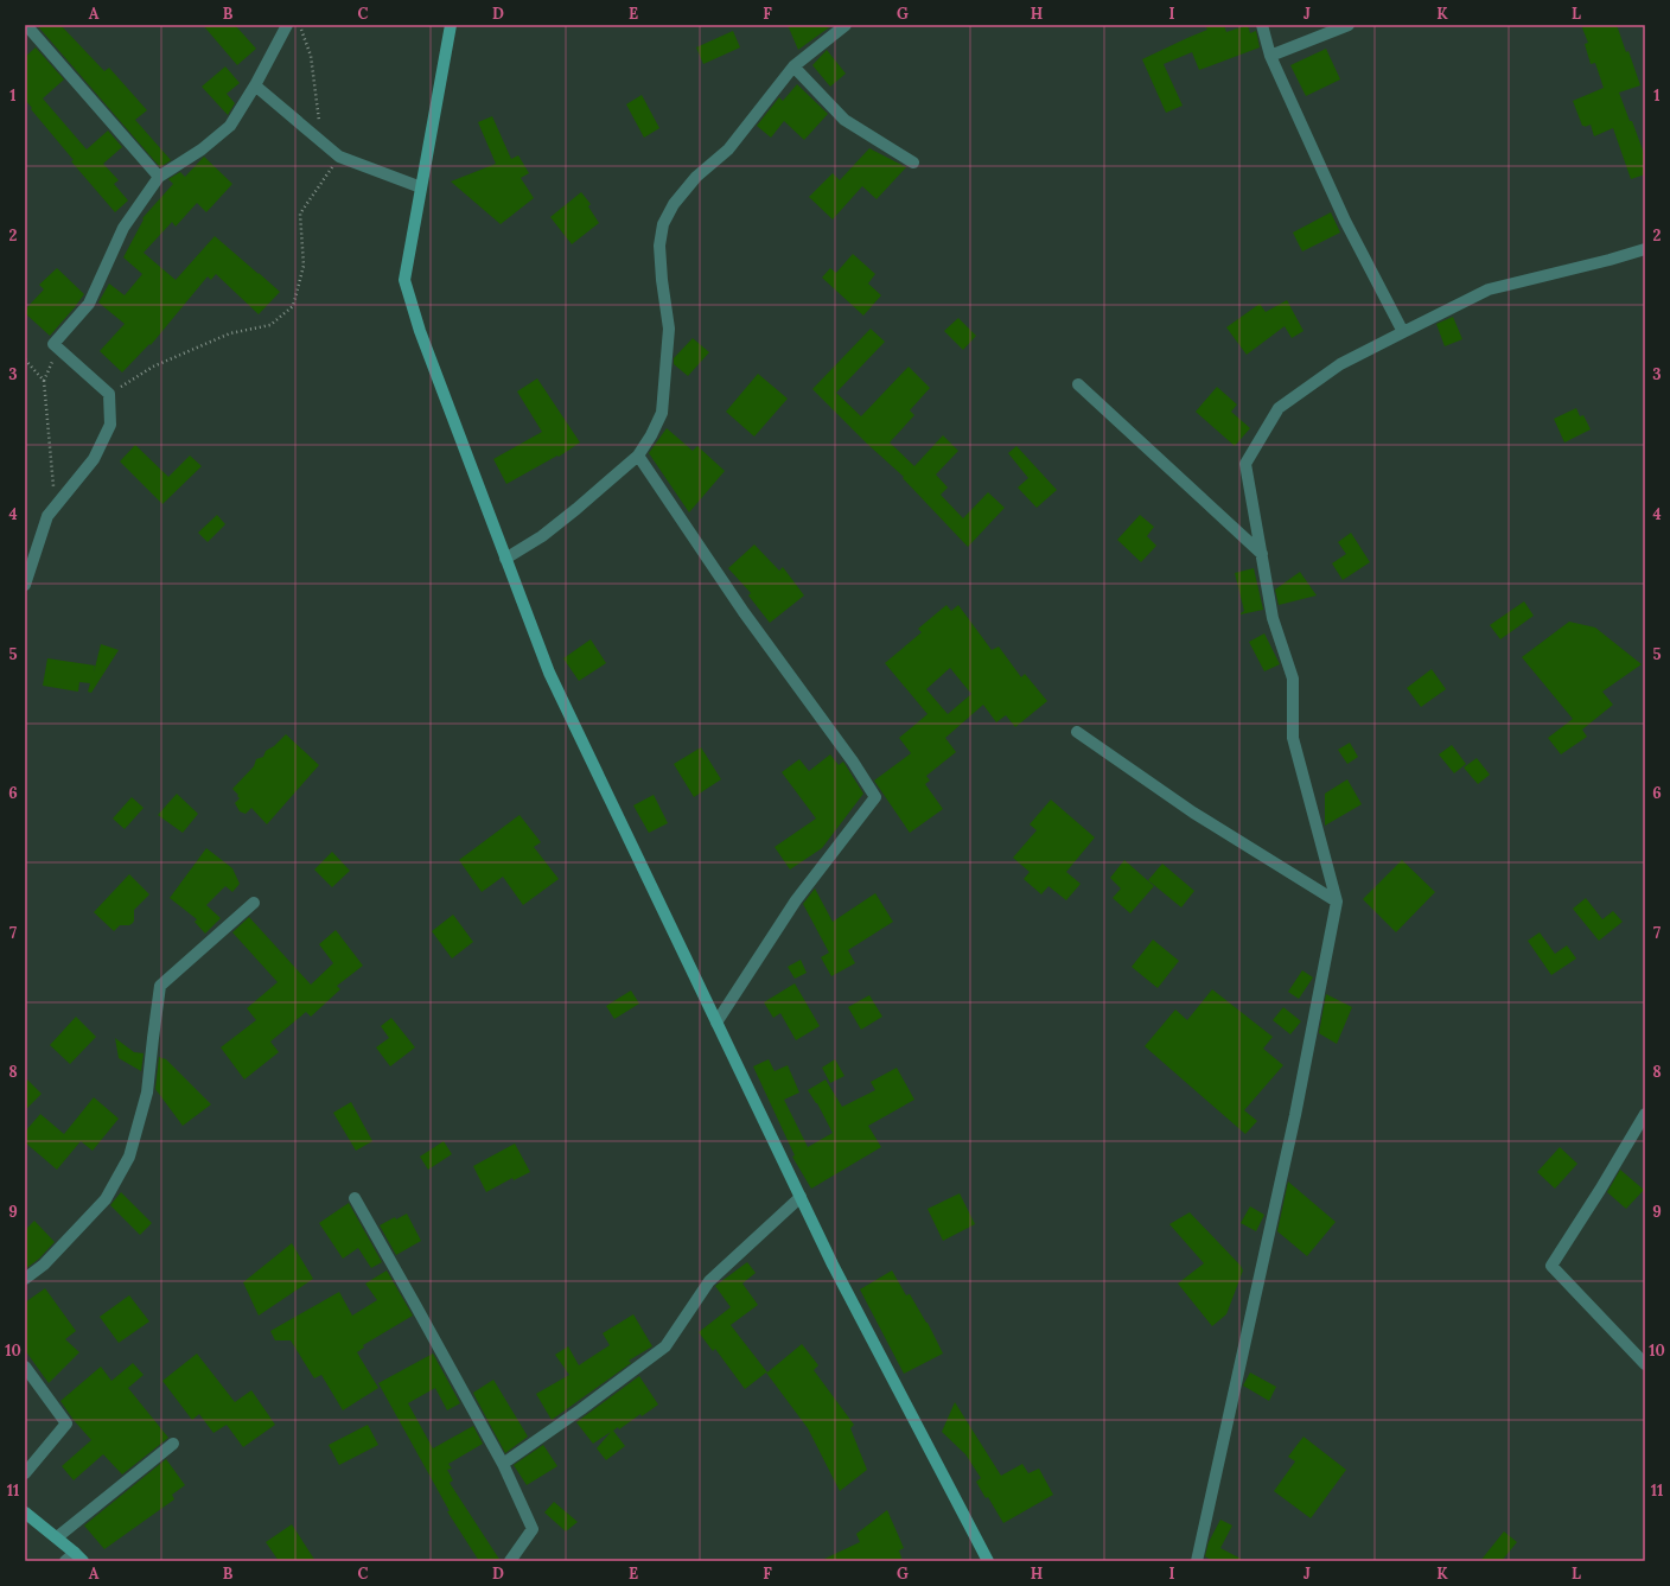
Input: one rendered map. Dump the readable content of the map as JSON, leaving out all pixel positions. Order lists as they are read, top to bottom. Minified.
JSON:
{"grid":{"columns":["A","B","C","D","E","F","G","H","I","J","K","L"],"rows":["1","2","3","4","5","6","7","8","9","10","11"]}}
